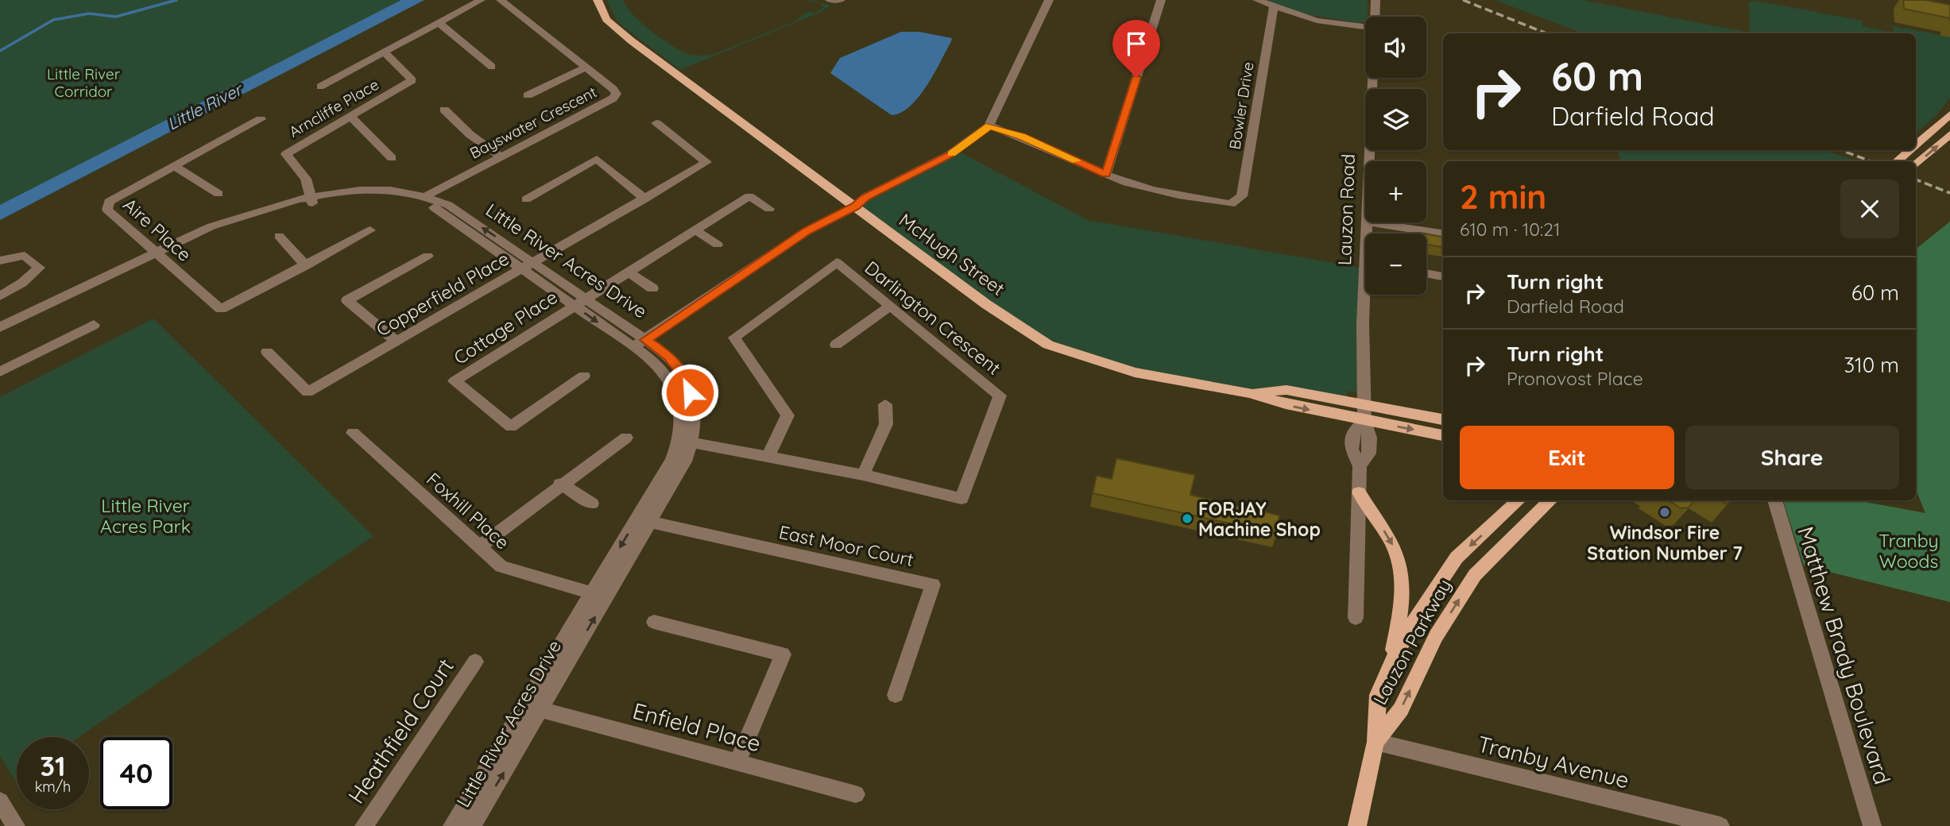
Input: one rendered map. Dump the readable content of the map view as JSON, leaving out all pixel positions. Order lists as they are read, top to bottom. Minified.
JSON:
{"streets":{"main road":["McHugh Street","Lauzon Parkway"],"street":["Bowler Drive","Arncliffe Place","Bayswater Crescent","Lauzon Road","Aire Place","Little River Acres Drive","Copperfield Place","Darlington Crescent","Cottage Place","Foxhill Place","East Moor Court","Matthew Brady Boulevard","Enfield Place","Heathfield Court","Tranby Avenue"]},"crossings":[["Arncliffe Place","Little River Acres Drive"],["Bayswater Crescent","Little River Acres Drive"],["Lauzon Road","McHugh Street"],["Aire Place","Little River Acres Drive"],["Little River Acres Drive","Copperfield Place"],["Little River Acres Drive","Darlington Crescent"],["Little River Acres Drive","Cottage Place"],["Little River Acres Drive","Foxhill Place"],["Little River Acres Drive","East Moor Court"],["Little River Acres Drive","Enfield Place"],["Lauzon Parkway","Tranby Avenue"]],"water":["Little River"],"parks":["Little River Corridor","Little River Acres Park","Tranby Woods"],"places":["Windsor Fire Station Number 7","FORJAY Machine Shop"],"page":{"map_buttons":["+","−"],"turn":["60 m","Darfield Road"],"heading":["2 min","610 m · 10:21"],"list":[{"name":"Turn right","note":"Darfield Road","value":"60 m"},{"name":"Turn right","note":"Pronovost Place","value":"310 m"}],"buttons":["Exit","Share"],"speed":"31 km/h","limit":"40"}}
